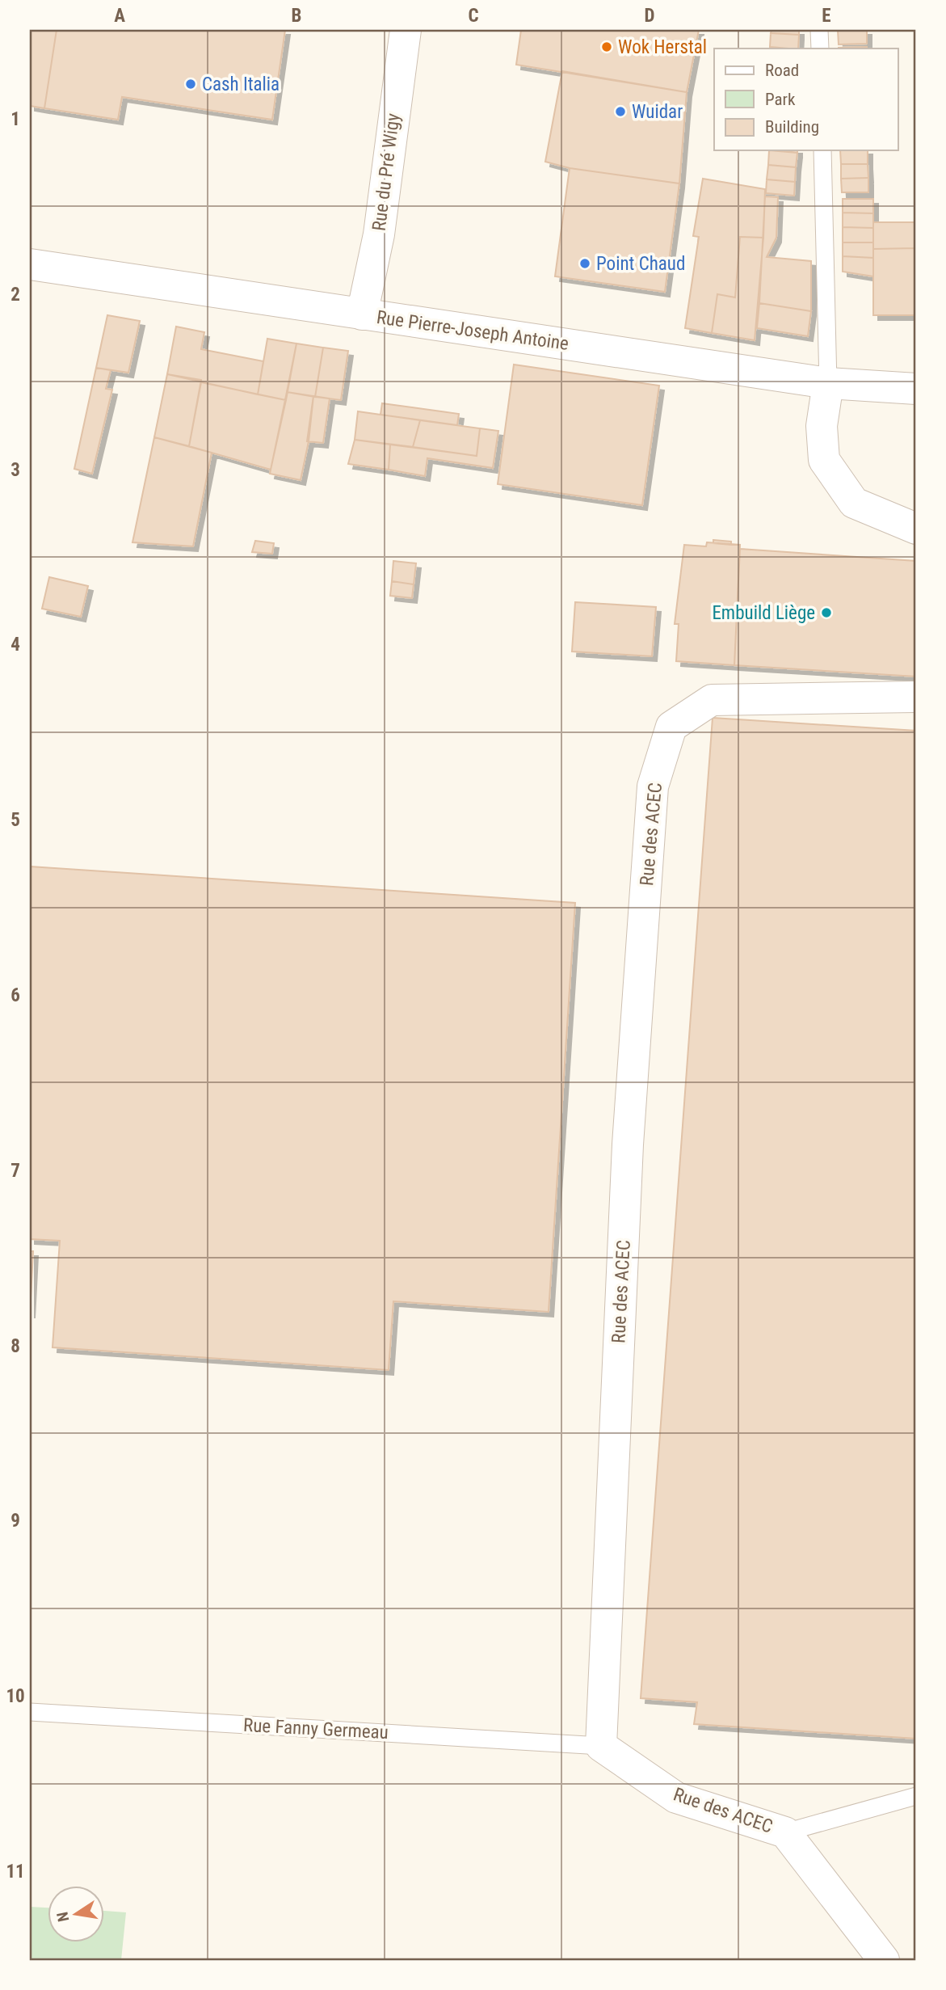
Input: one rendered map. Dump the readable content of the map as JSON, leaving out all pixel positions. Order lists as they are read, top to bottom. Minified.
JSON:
{"streets":{"street":["Rue du Pré Wigy","Rue Pierre-Joseph Antoine","Rue des ACEC"],"lane":["Rue Fanny Germeau"]},"crossings":[["Rue du Pré Wigy","Rue Pierre-Joseph Antoine"],["Rue des ACEC","Rue Fanny Germeau"]],"places":["Wok Herstal","Cash Italia","Wuidar","Point Chaud","Embuild Liège"],"legend":["Road","Park","Building"],"north":"left","grid":{"columns":["A","B","C","D","E"],"rows":["1","2","3","4","5","6","7","8","9","10","11"]}}
